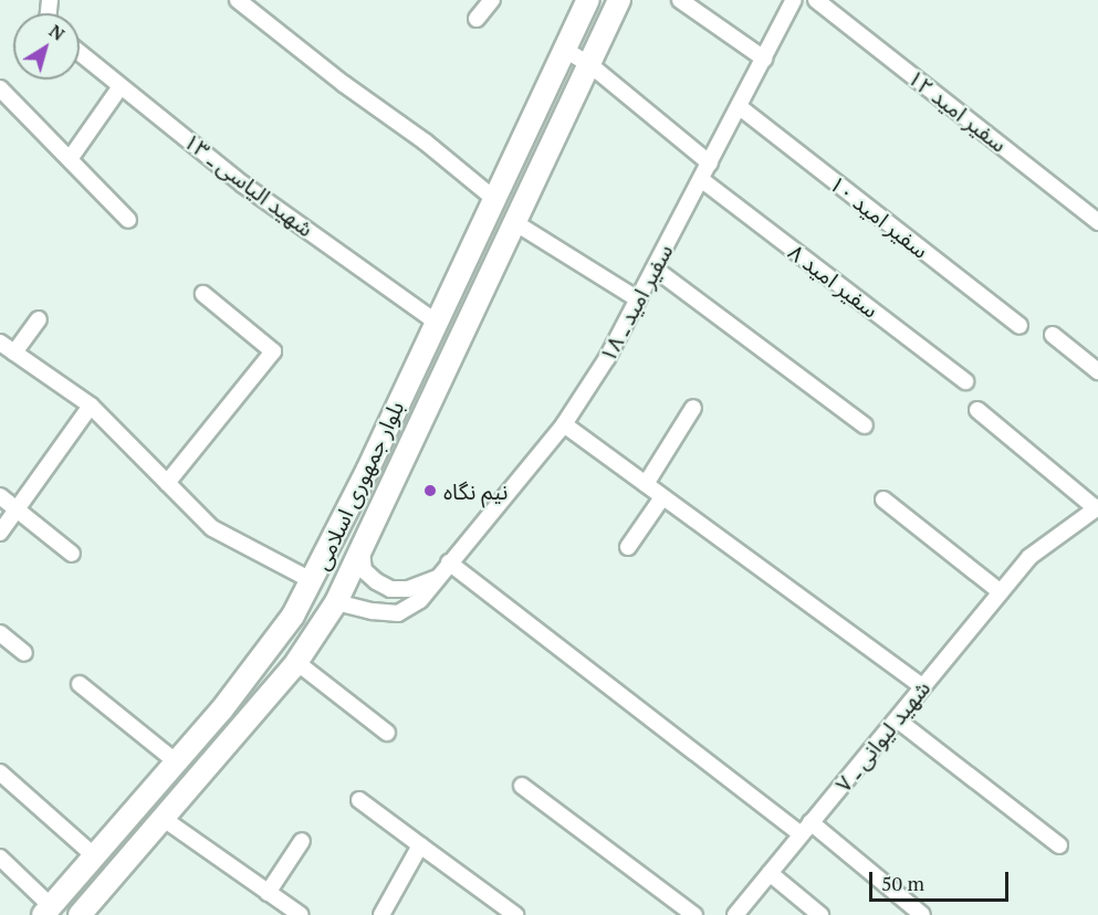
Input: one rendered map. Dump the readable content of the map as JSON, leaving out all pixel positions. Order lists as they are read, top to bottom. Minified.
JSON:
{"streets":{"main road":["بلوار جمهوری اسلامی"],"street":["سفیر امید ۱۲","شهید الیاسی ـ ۱۳","سفیر امید ۱۰","سفیر امید ۸","سفیر امید ـ ۱۸","شهید لیوانی ـ ۷"]},"crossings":[["شهید الیاسی ـ ۱۳","بلوار جمهوری اسلامی"],["سفیر امید ۱۰","سفیر امید ـ ۱۸"],["سفیر امید ۸","سفیر امید ـ ۱۸"],["سفیر امید ـ ۱۸","بلوار جمهوری اسلامی"]],"places":["نیم نگاه"],"scale_bar":"50 m","north":"top right"}
